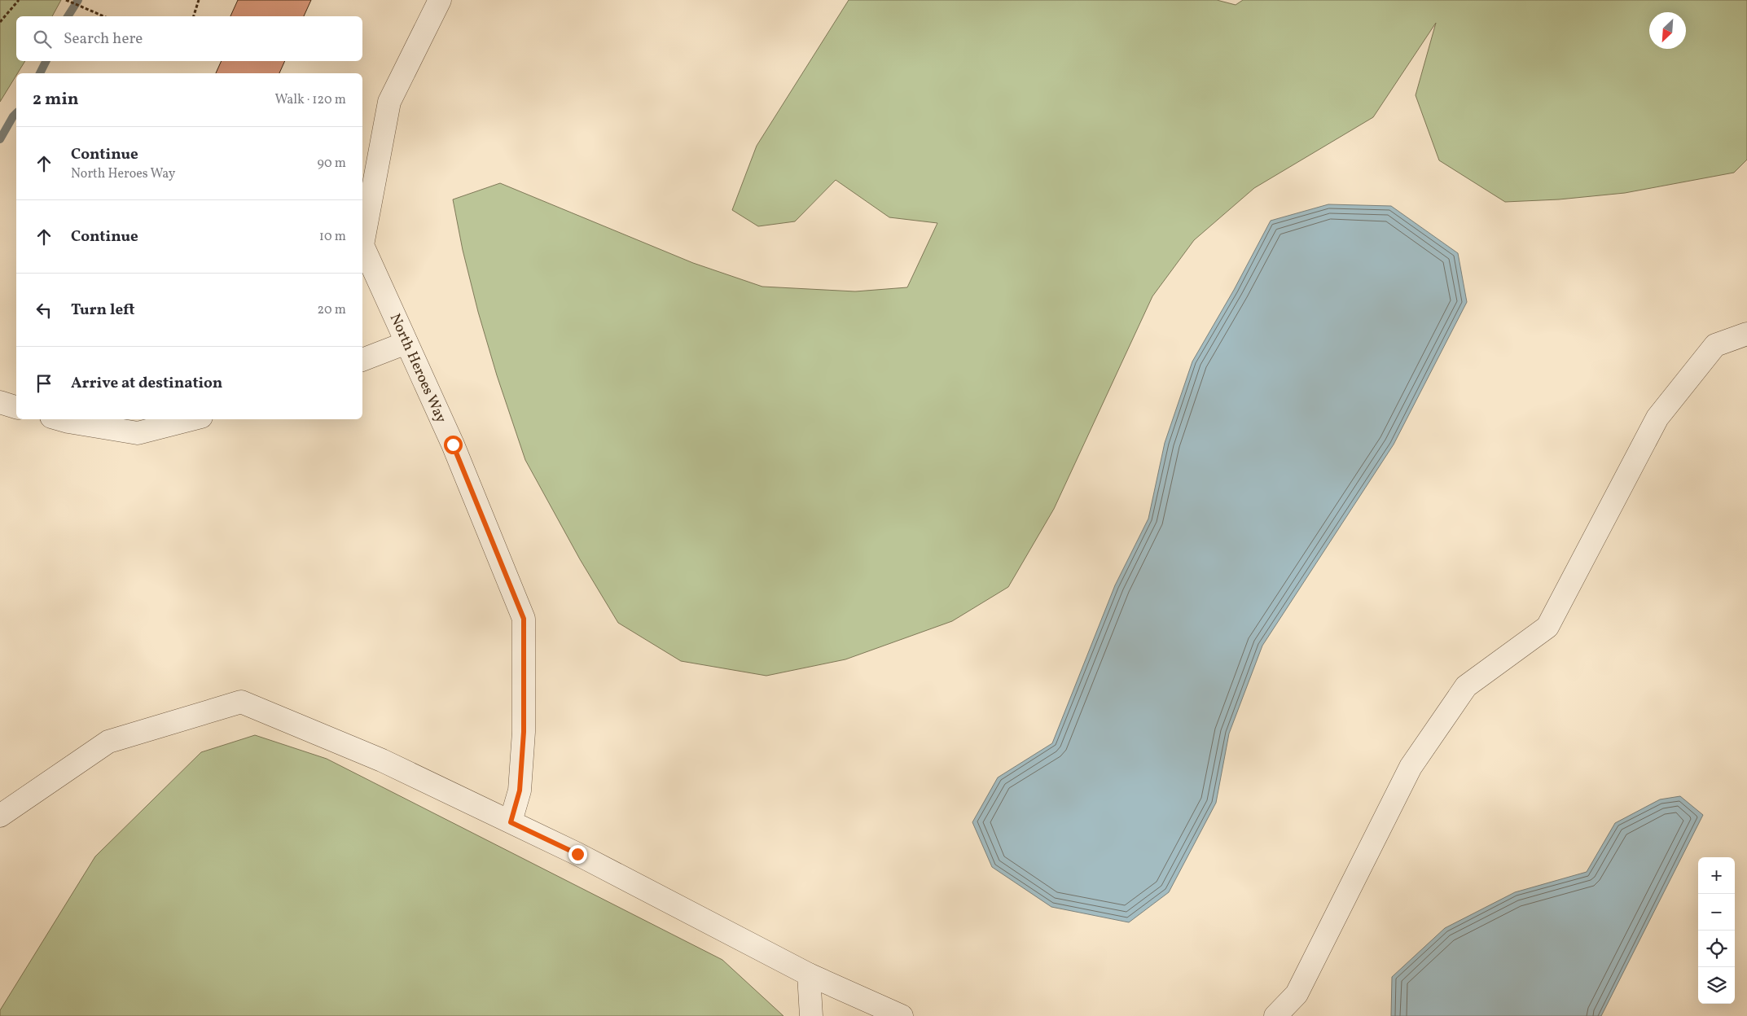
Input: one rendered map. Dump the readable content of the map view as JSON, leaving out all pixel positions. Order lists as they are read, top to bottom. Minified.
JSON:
{"streets":{"street":["North Heroes Way"]},"north":"bottom left","page":{"search":"Search here","heading":["2 min","Walk · 120 m"],"list":[["Continue","North Heroes Way","90 m"],["Continue","10 m"],["Turn left","20 m"],"Arrive at destination"],"map_buttons":["+","−"]}}
